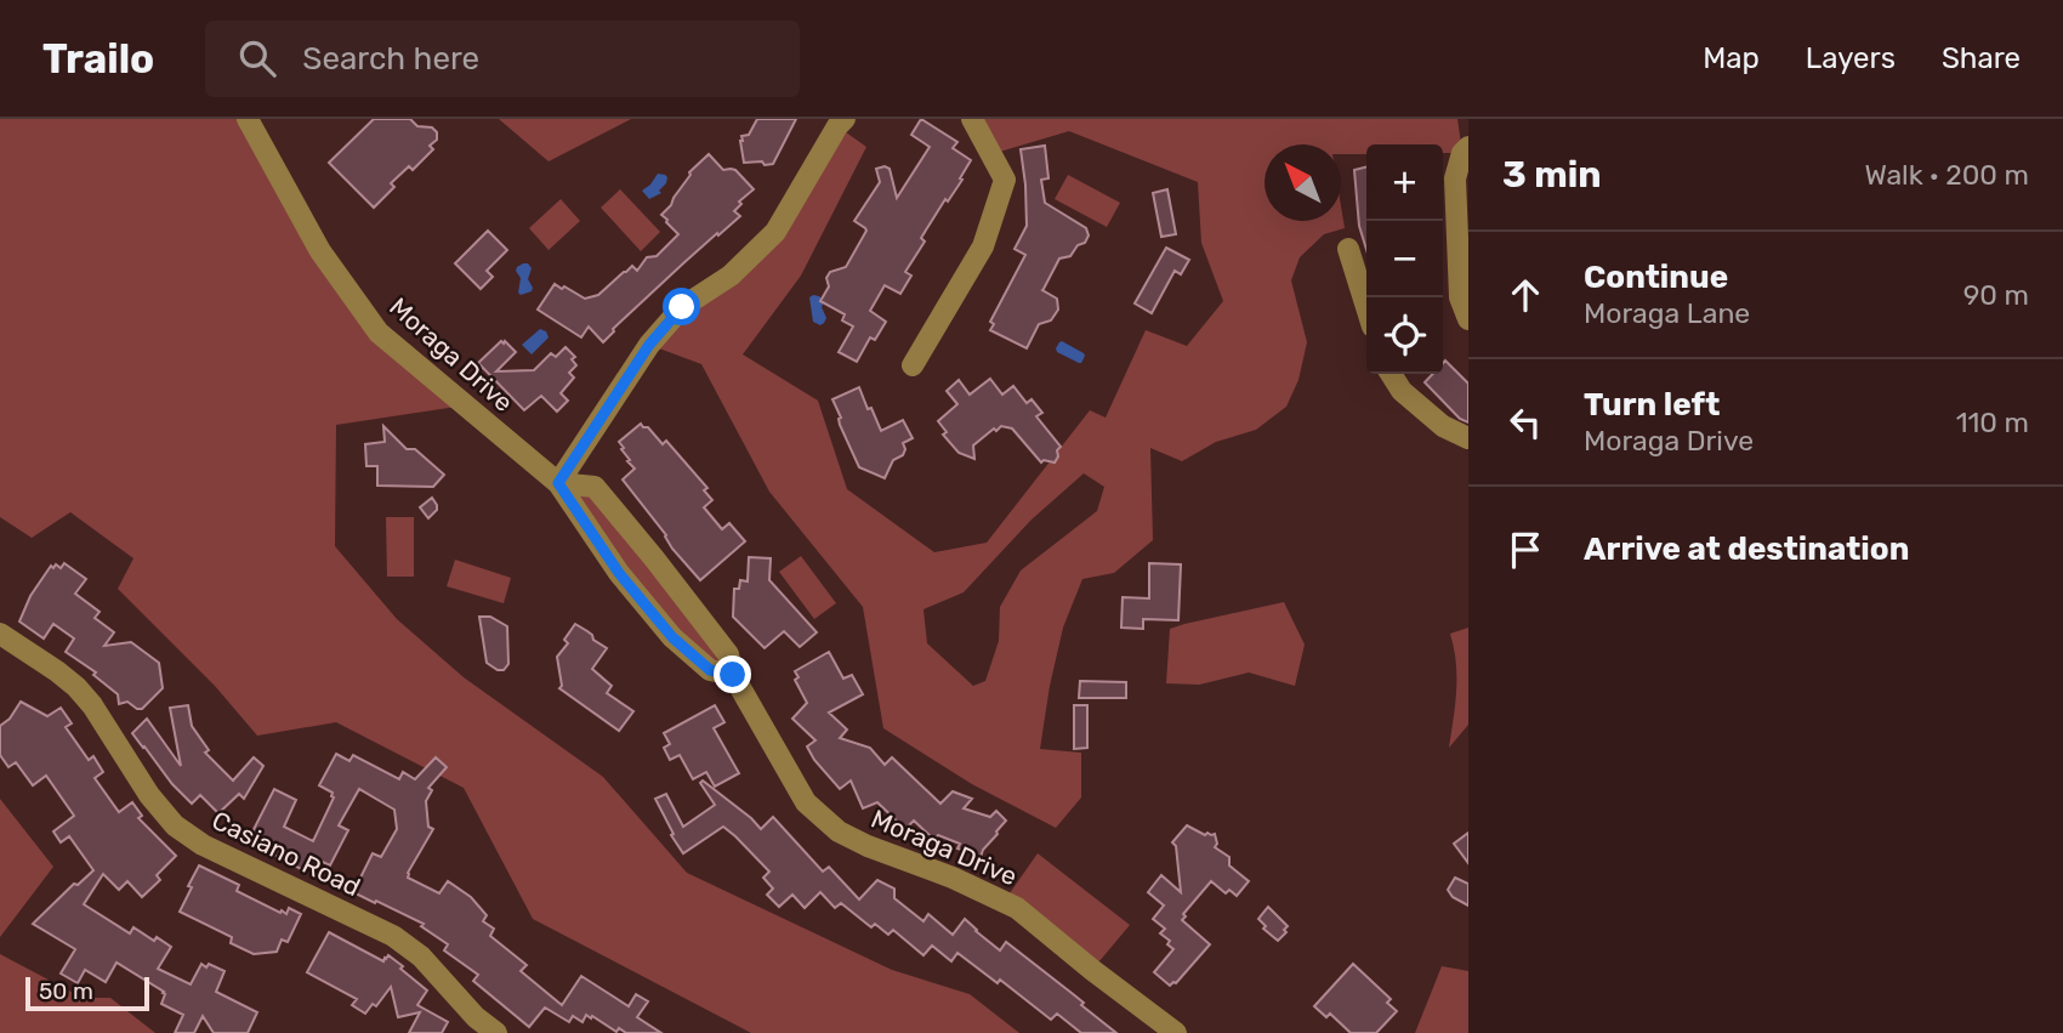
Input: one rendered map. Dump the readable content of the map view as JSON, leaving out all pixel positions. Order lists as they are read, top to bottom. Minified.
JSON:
{"streets":{"street":["Moraga Drive","Casiano Road"]},"scale_bar":"50 m","north":"top left","page":{"header":"Trailo","search":"Search here","nav":["Map","Layers","Share"],"heading":["3 min","Walk · 200 m"],"map_buttons":["+","−"],"list":[["Continue","Moraga Lane","90 m"],["Turn left","Moraga Drive","110 m"],"Arrive at destination"],"scale":"50 m"}}
